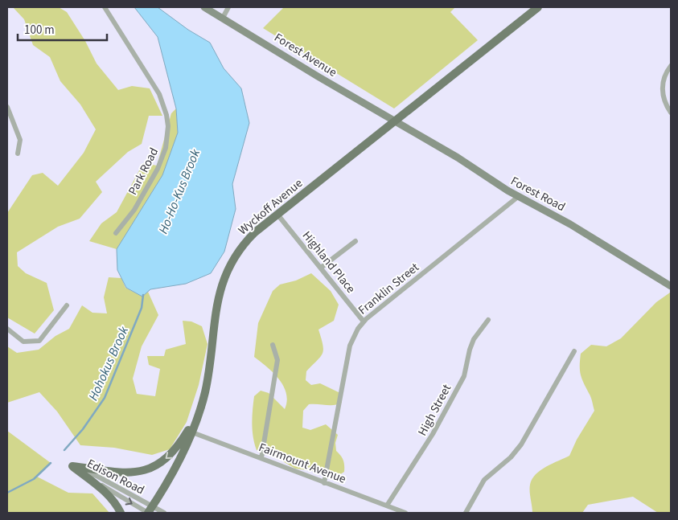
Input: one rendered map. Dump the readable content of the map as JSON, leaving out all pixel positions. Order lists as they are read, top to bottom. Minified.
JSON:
{"streets":{"main road":["Forest Avenue","Forest Road","Wyckoff Avenue"],"street":["Park Road","Highland Place","Franklin Street","High Street","Fairmount Avenue","Edison Road"]},"crossings":[["Forest Avenue","Forest Road"],["Forest Avenue","Wyckoff Avenue"],["Forest Road","Wyckoff Avenue"],["Forest Road","Franklin Street"],["Wyckoff Avenue","Highland Place"],["Wyckoff Avenue","Fairmount Avenue"],["Wyckoff Avenue","Edison Road"],["Highland Place","Franklin Street"],["Franklin Street","Fairmount Avenue"],["High Street","Fairmount Avenue"]],"water":["Ho-Ho-Kus Brook","Hohokus Brook"],"scale_bar":"100 m"}
